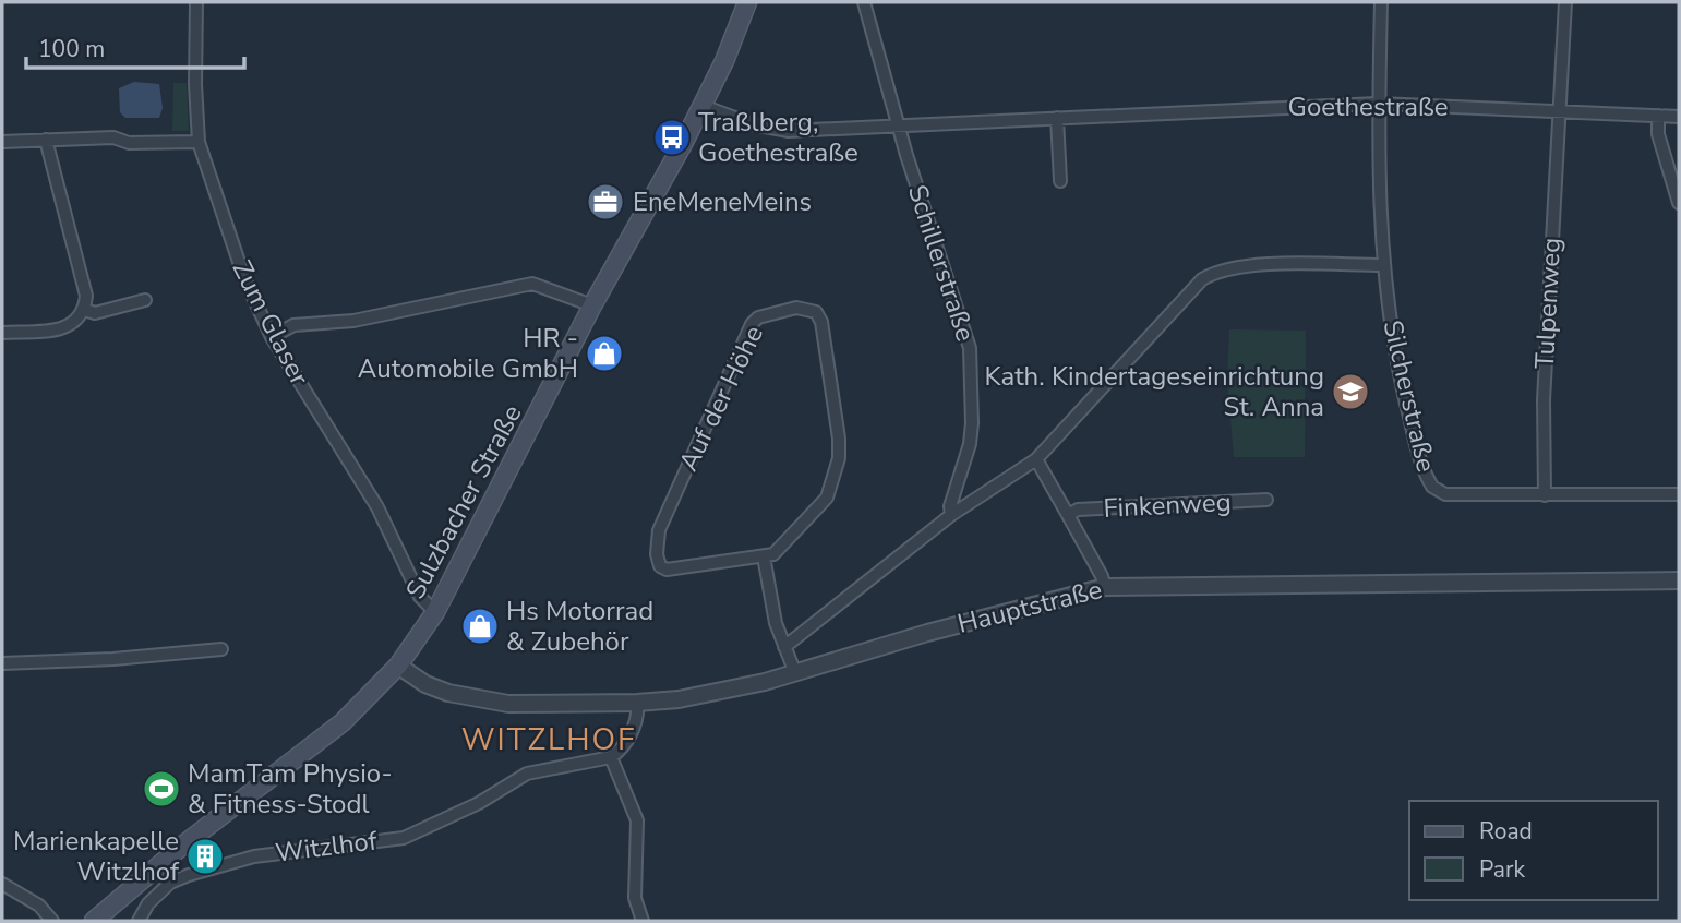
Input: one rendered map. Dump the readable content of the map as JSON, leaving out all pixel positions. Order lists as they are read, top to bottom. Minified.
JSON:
{"streets":{"main road":["Sulzbacher Straße"],"street":["Goethestraße","Schillerstraße","Tulpenweg","Zum Glaser","Silcherstraße","Auf der Höhe","Finkenweg","Hauptstraße","Witzlhof"]},"crossings":[["Goethestraße","Schillerstraße"],["Goethestraße","Tulpenweg"],["Goethestraße","Silcherstraße"],["Goethestraße","Sulzbacher Straße"],["Tulpenweg","Silcherstraße"],["Zum Glaser","Sulzbacher Straße"],["Sulzbacher Straße","Hauptstraße"],["Finkenweg","Hauptstraße"]],"districts":["WITZLHOF"],"places":{"bus stop":["Traßlberg, Goethestraße"],"office":["EneMeneMeins"],"shop":["HR - Automobile GmbH","Hs Motorrad & Zubehör"],"school or university":["Kath. Kindertageseinrichtung St. Anna"],"sports":["MamTam Physio- & Fitness-Stodl"],"building":["Marienkapelle Witzlhof"]},"legend":["Road","Park"],"scale_bar":"100 m"}
